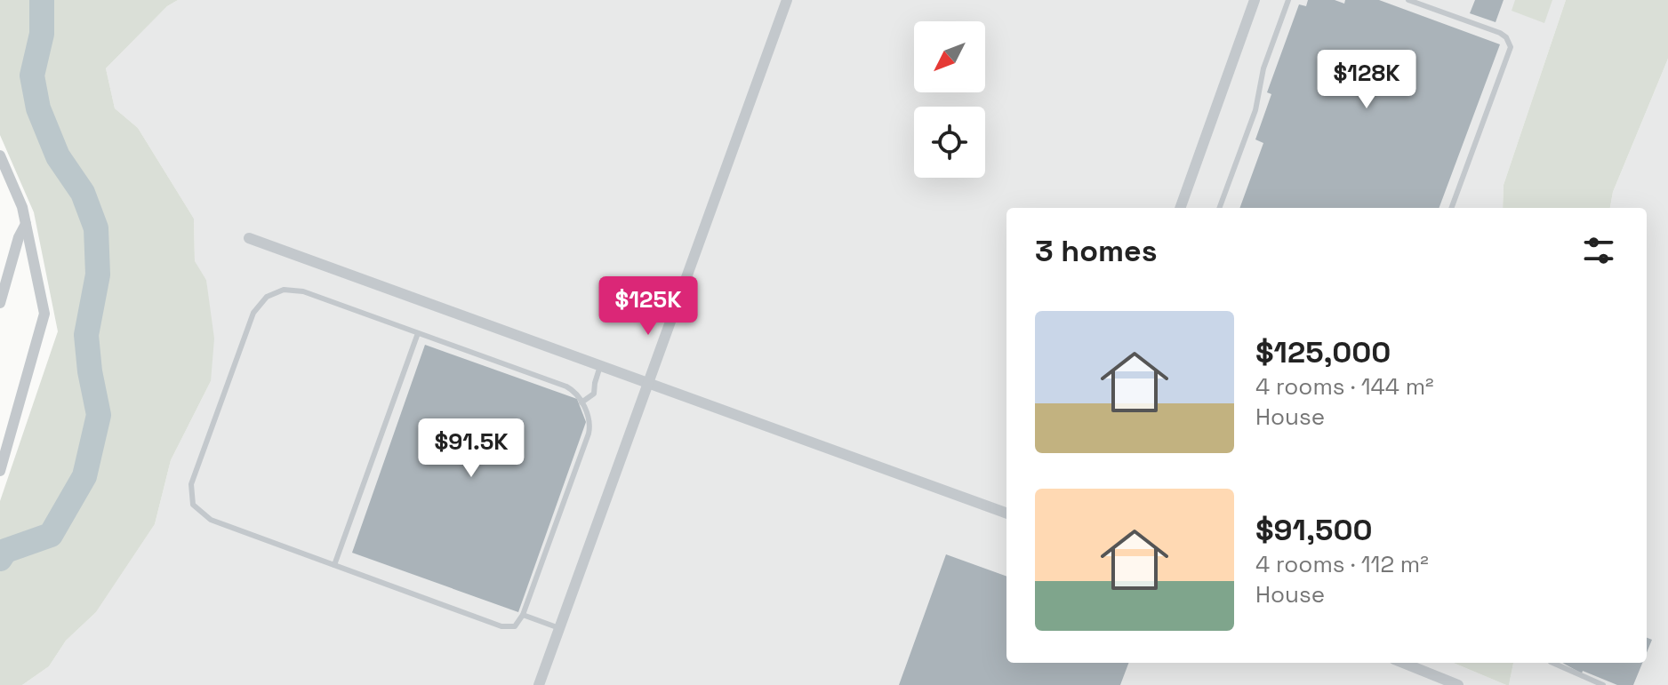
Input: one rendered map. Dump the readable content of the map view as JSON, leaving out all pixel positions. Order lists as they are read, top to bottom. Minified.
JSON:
{"north":"bottom left","page":{"price":["$128K","$125K","$91.5K"],"heading":"3 homes","list":[{"name":"$125,000","note":"4 rooms · 144 m² · House"},{"name":"$91,500","note":"4 rooms · 112 m² · House"}]}}
